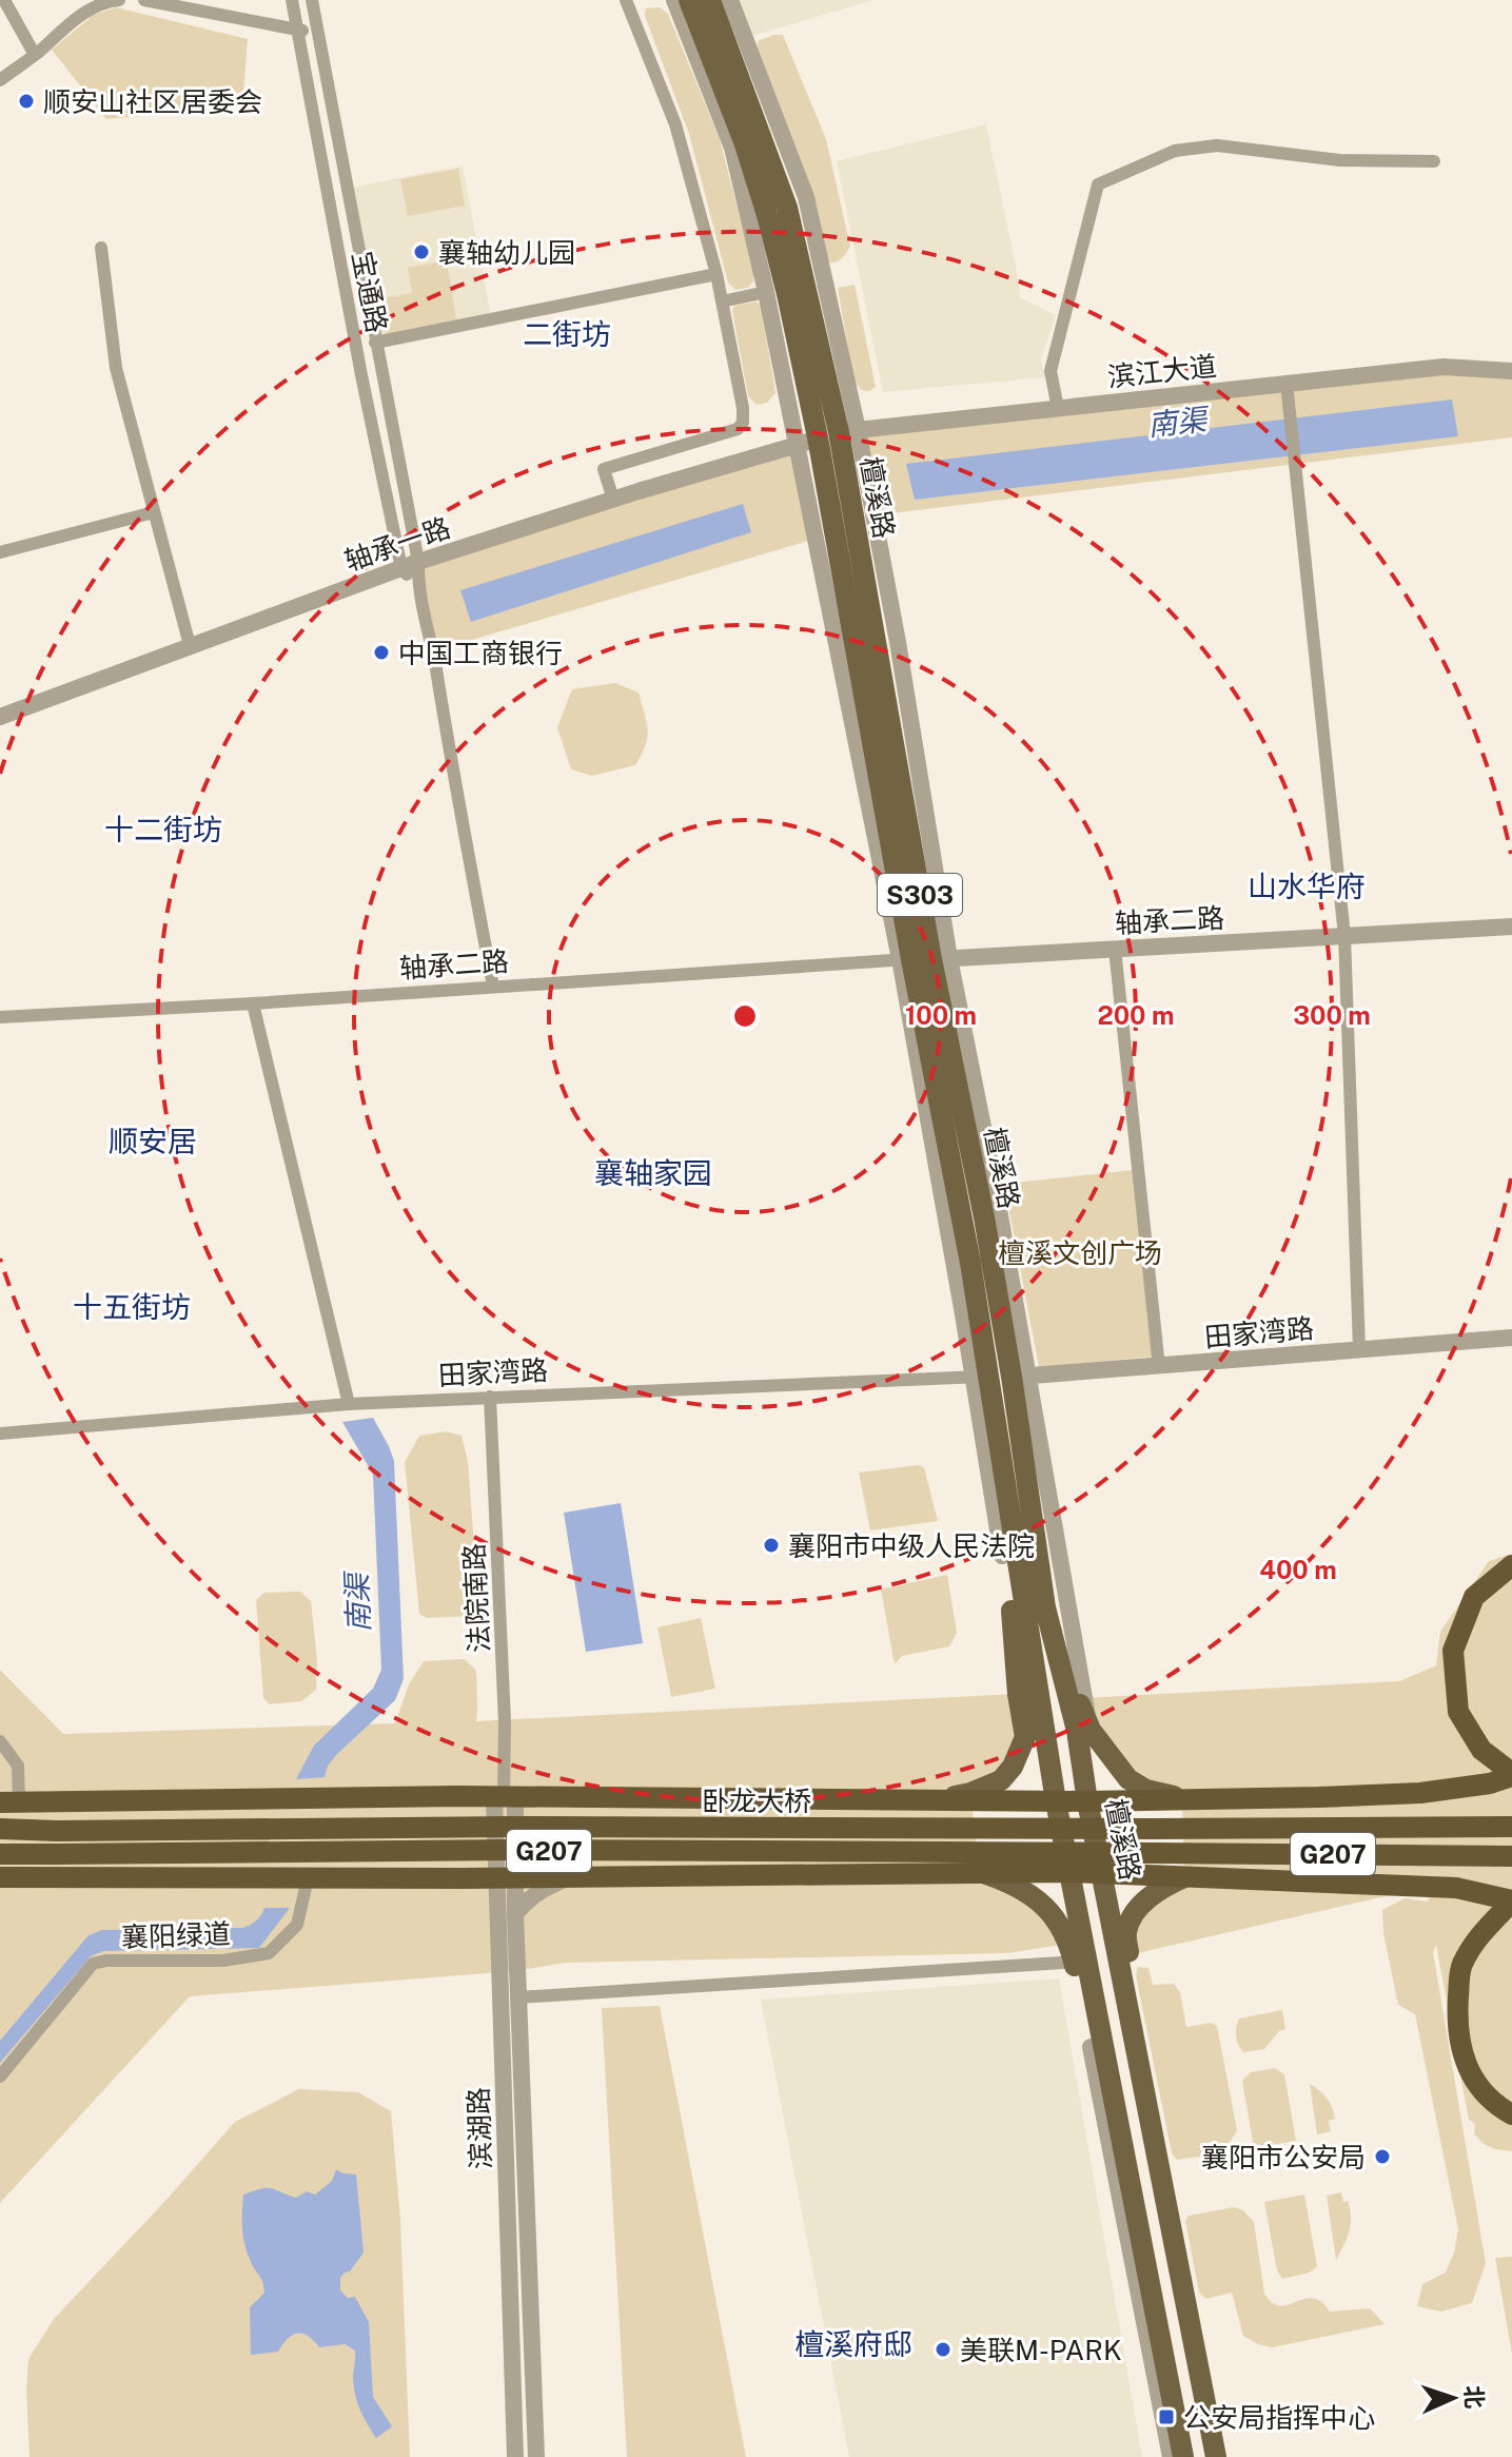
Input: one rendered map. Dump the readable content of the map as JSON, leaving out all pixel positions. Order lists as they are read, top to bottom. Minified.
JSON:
{"streets":{"highway":["卧龙大桥","G207"],"main road":["檀溪路","S303"],"street":["宝通路","滨江大道","轴承一路","轴承二路","田家湾路","法院南路","襄阳绿道","滨湖路"]},"crossings":[["宝通路","轴承一路"],["宝通路","轴承二路"],["滨江大道","檀溪路"],["滨江大道","轴承一路"],["檀溪路","轴承一路"],["檀溪路","轴承二路"],["檀溪路","田家湾路"],["田家湾路","法院南路"],["法院南路","滨湖路"]],"districts":["二街坊","十二街坊","山水华府","顺安居","襄轴家园","十五街坊","檀溪府邸"],"water":["南渠"],"parks":["檀溪文创广场"],"places":{"other":["顺安山社区居委会","襄轴幼儿园","中国工商银行","襄阳市中级人民法院","襄阳市公安局","美联M-PARK"],"transit":["公安局指挥中心"]},"north":"right","rings":["100 m","200 m","300 m","400 m"]}
